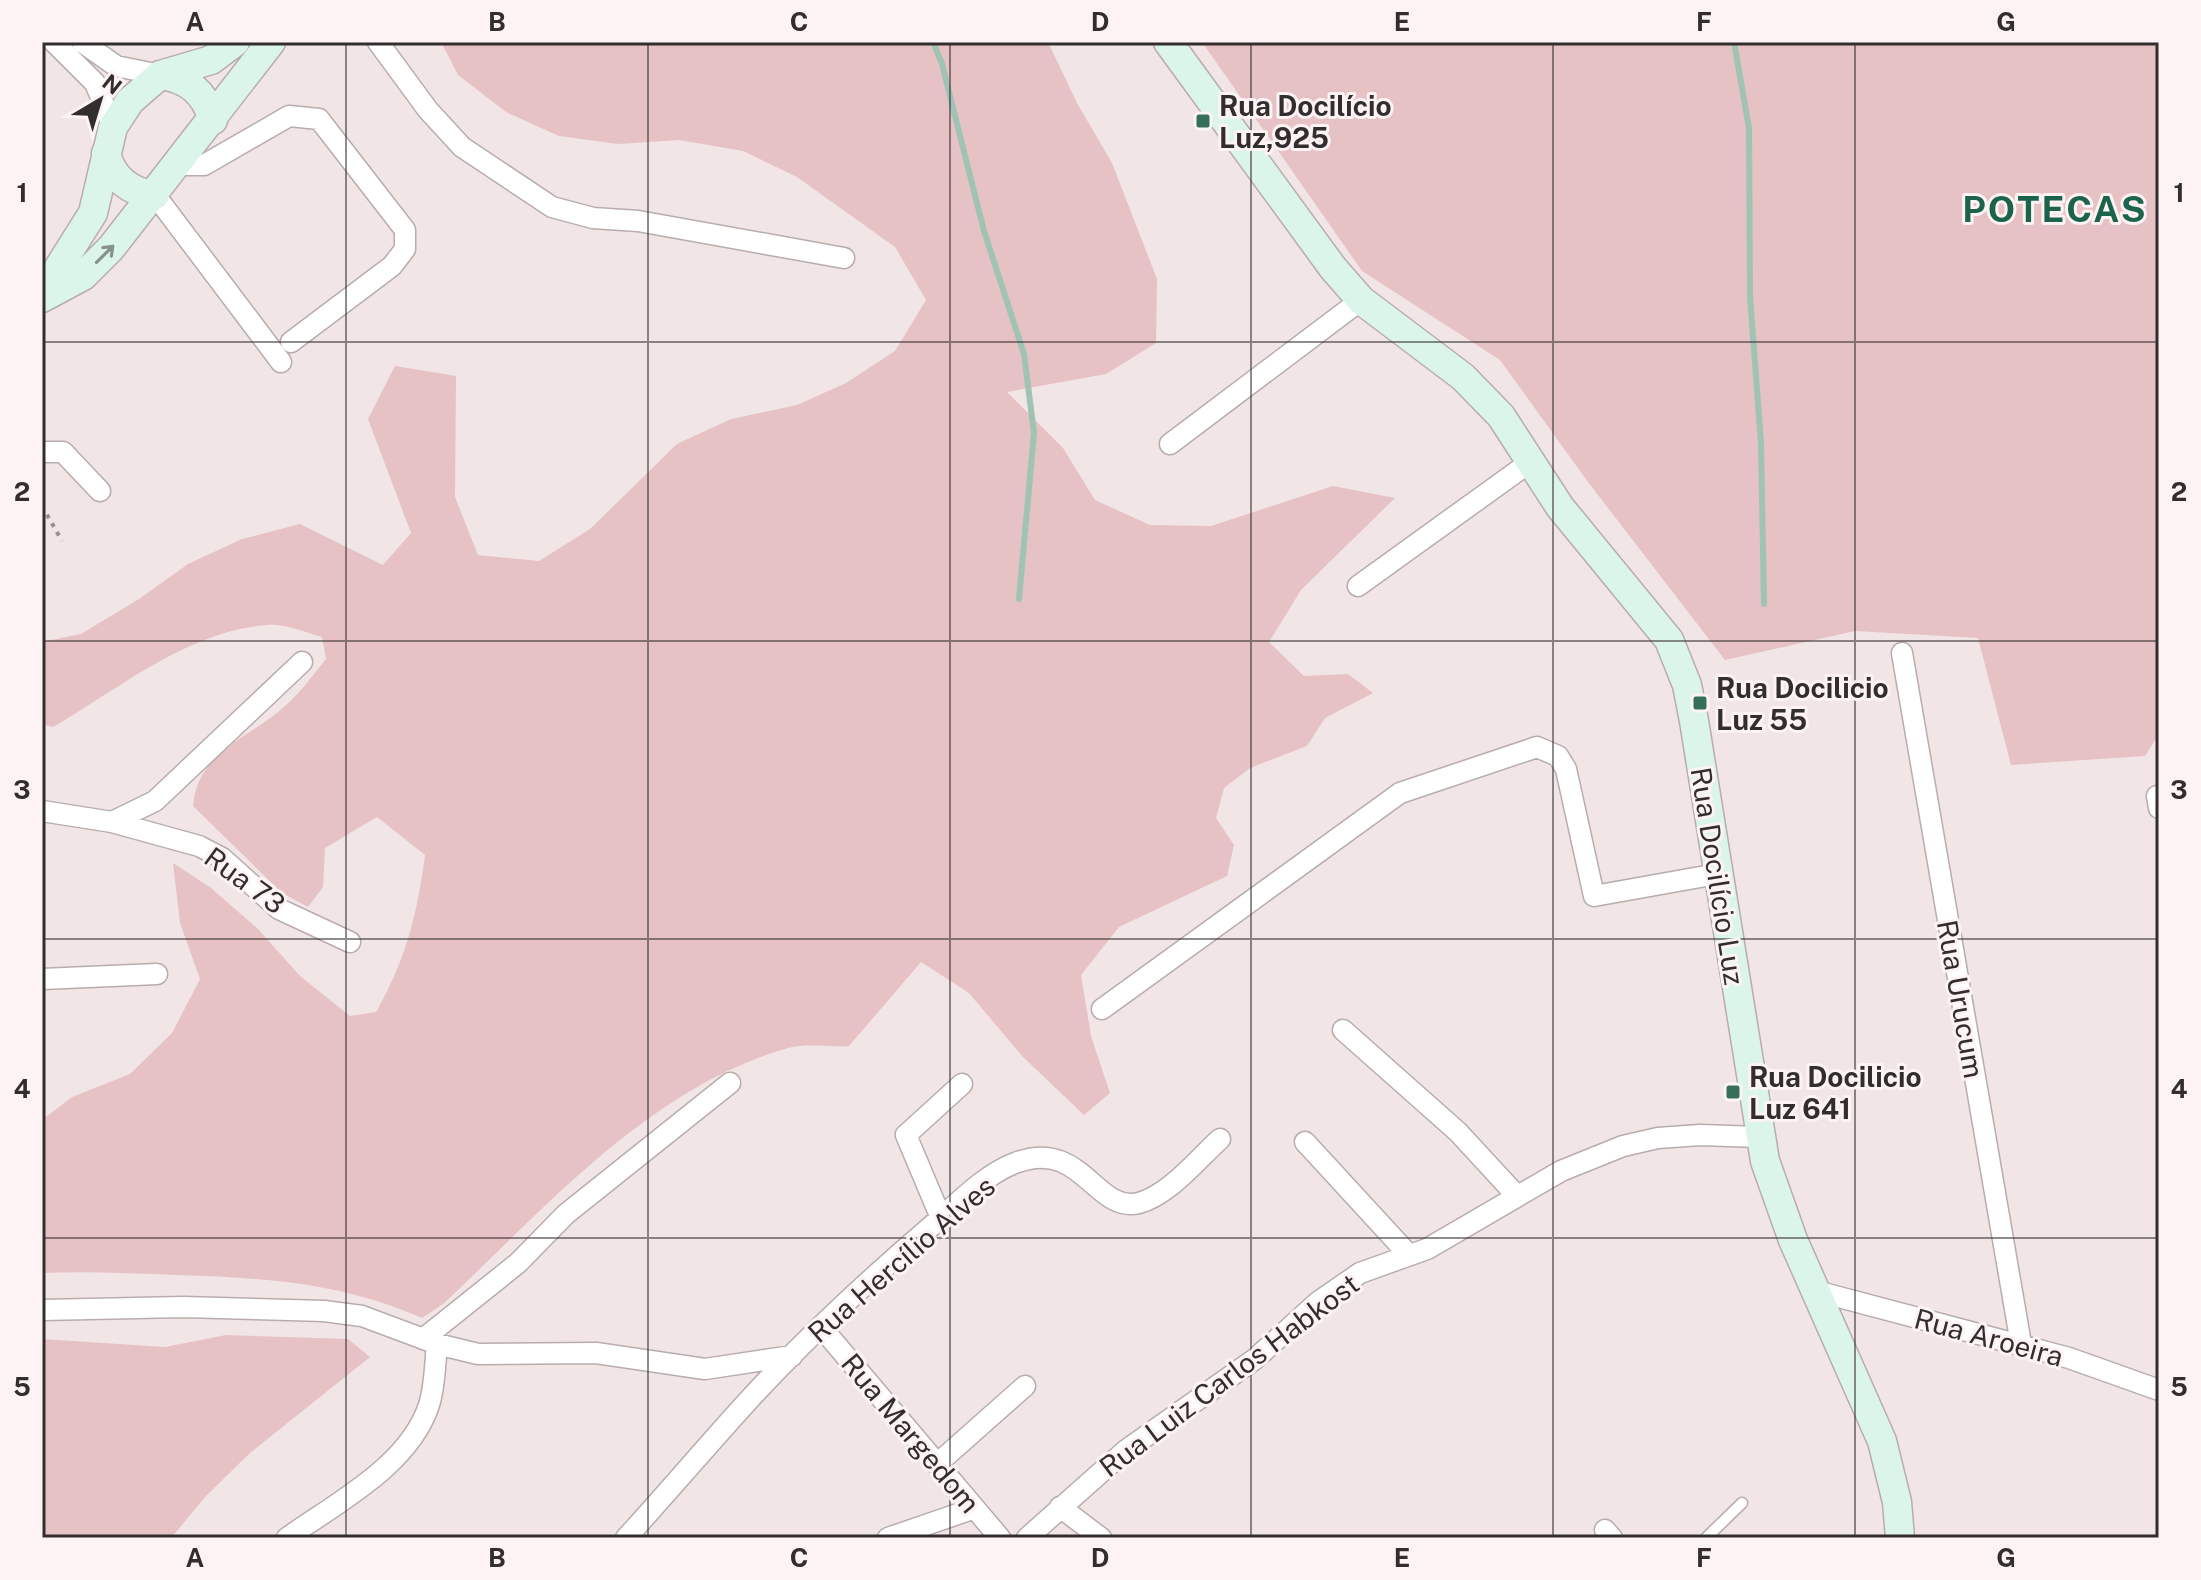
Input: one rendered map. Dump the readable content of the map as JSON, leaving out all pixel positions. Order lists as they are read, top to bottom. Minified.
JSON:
{"streets":{"main road":["Rua Docilício Luz"],"street":["Rua 73","Rua Urucum","Rua Hercílio Alves","Rua Aroeira","Rua Luiz Carlos Habkost","Rua Margedom"]},"crossings":[["Rua Docilício Luz","Rua Aroeira"],["Rua Docilício Luz","Rua Luiz Carlos Habkost"],["Rua Urucum","Rua Aroeira"],["Rua Hercílio Alves","Rua Margedom"]],"districts":["POTECAS"],"places":{"transit":["Rua Docilício Luz,925","Rua Docilicio Luz 55","Rua Docilicio Luz 641"]},"north":"top right","grid":{"columns":["A","B","C","D","E","F","G"],"rows":["1","2","3","4","5"]}}
